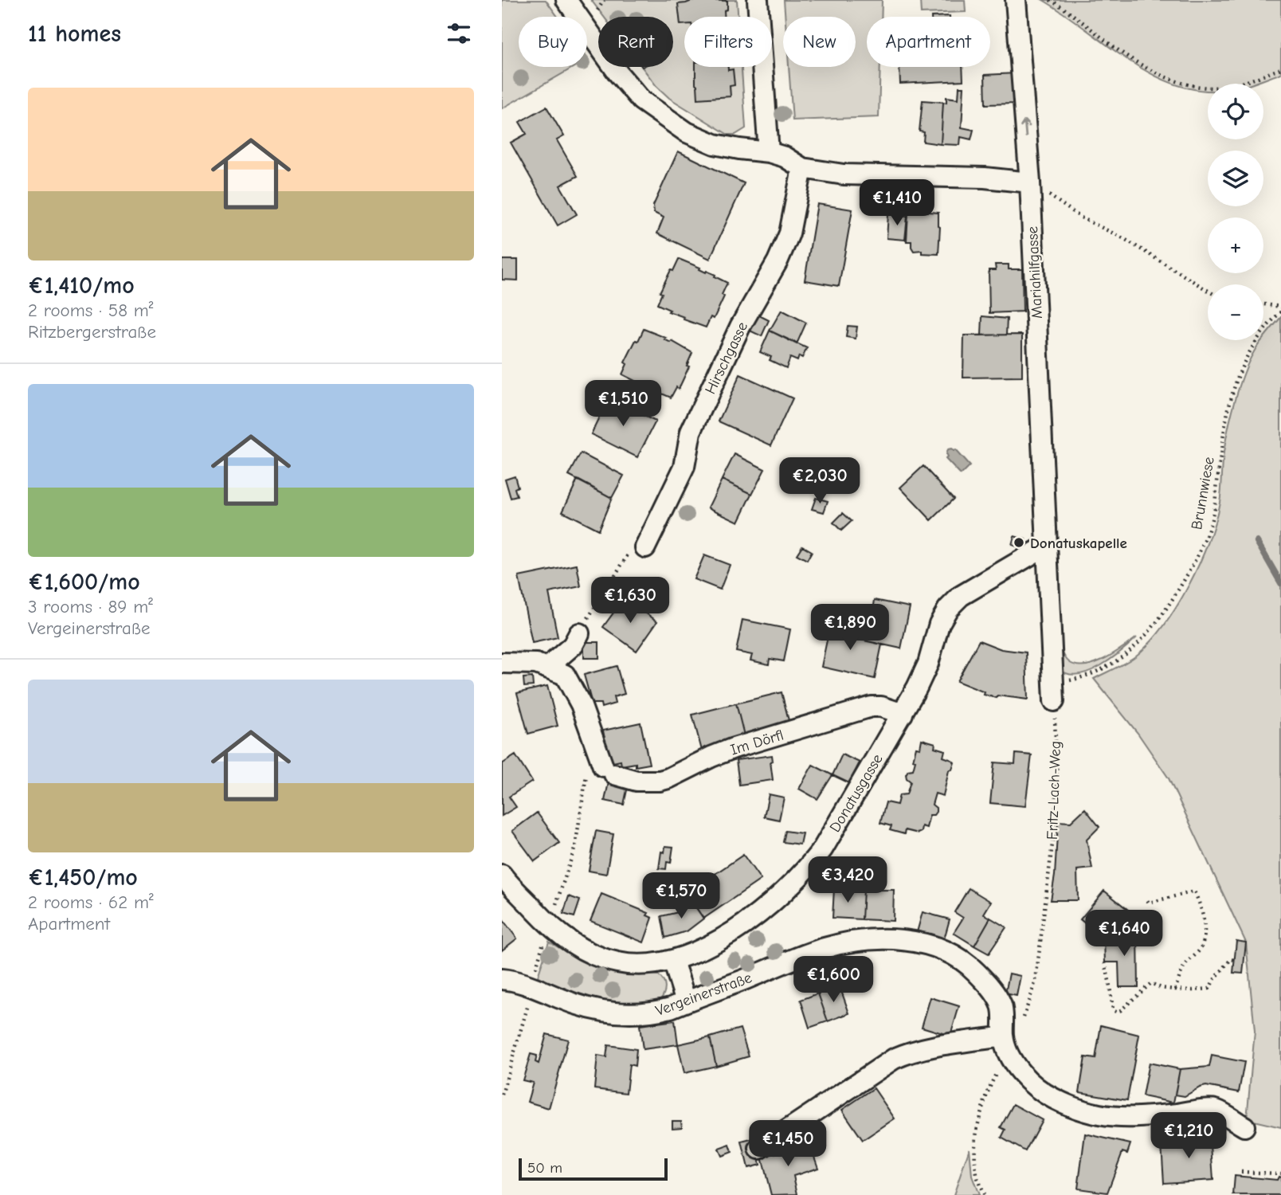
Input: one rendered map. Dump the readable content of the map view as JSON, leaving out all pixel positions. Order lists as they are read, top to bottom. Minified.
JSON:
{"streets":{"street":["Mariahilfgasse","Hirschgasse","Im Dörfl","Donatusgasse","Vergeinerstraße"],"path":["Brunnwiese","Fritz-Lach-Weg"]},"crossings":[["Mariahilfgasse","Donatusgasse"],["Brunnwiese","Fritz-Lach-Weg"],["Im Dörfl","Donatusgasse"]],"places":["Donatuskapelle"],"scale_bar":"50 m","page":{"heading":"11 homes","chip":["Buy","Rent","Filters","New","Apartment"],"list":[{"name":"€1,410/mo","note":"2 rooms · 58 m² · Ritzbergerstraße"},{"name":"€1,600/mo","note":"3 rooms · 89 m² · Vergeinerstraße"},{"name":"€1,450/mo","note":"2 rooms · 62 m² · Apartment"}],"map_buttons":["+","−"],"price":["€1,410","€1,510","€2,030","€1,630","€1,890","€3,420","€1,570","€1,640","€1,600","€1,210","€1,450"],"scale":"50 m"}}
